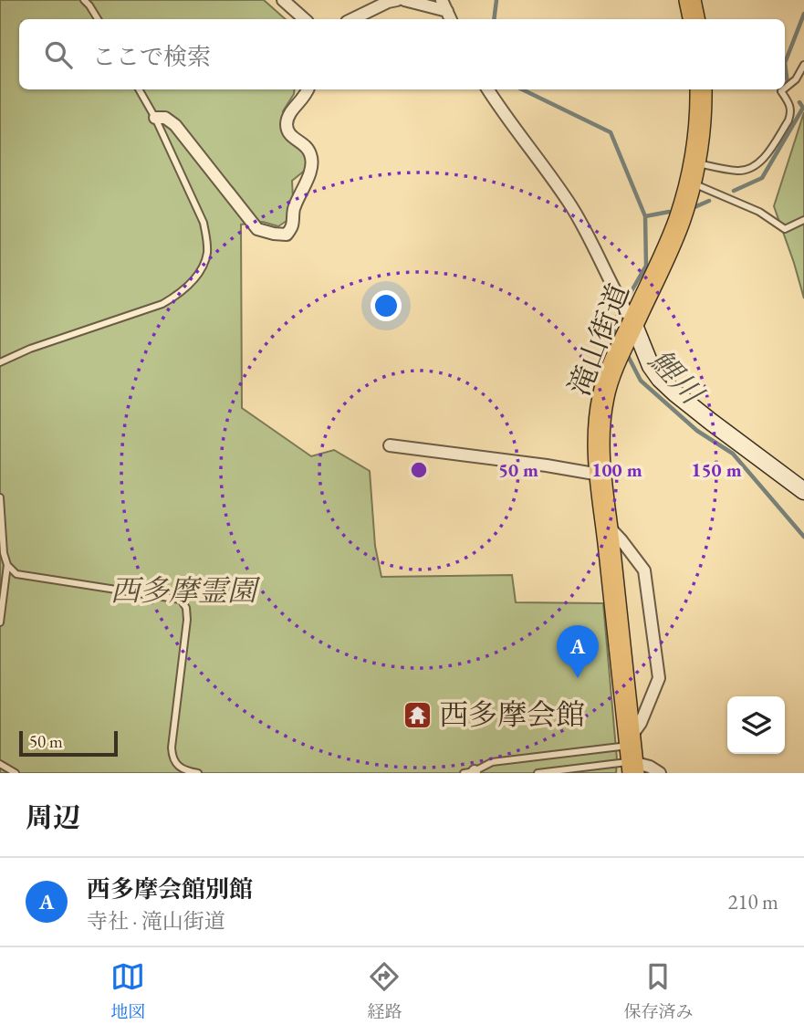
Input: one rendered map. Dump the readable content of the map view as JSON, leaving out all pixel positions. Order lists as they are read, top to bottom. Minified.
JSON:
{"streets":{"highway":["滝山街道"]},"water":["鯉川"],"parks":["西多摩霊園"],"places":{"temple":["西多摩会館"]},"scale_bar":"50 m","page":{"search":"ここで検索","pins":"A","scale":"50 m","heading":"周辺","list":[{"mark":"A","name":"西多摩会館別館","note":"寺社 · 滝山街道","value":"210 m"}],"nav":["地図","経路","保存済み"]},"rings":["50 m","100 m","150 m"]}
